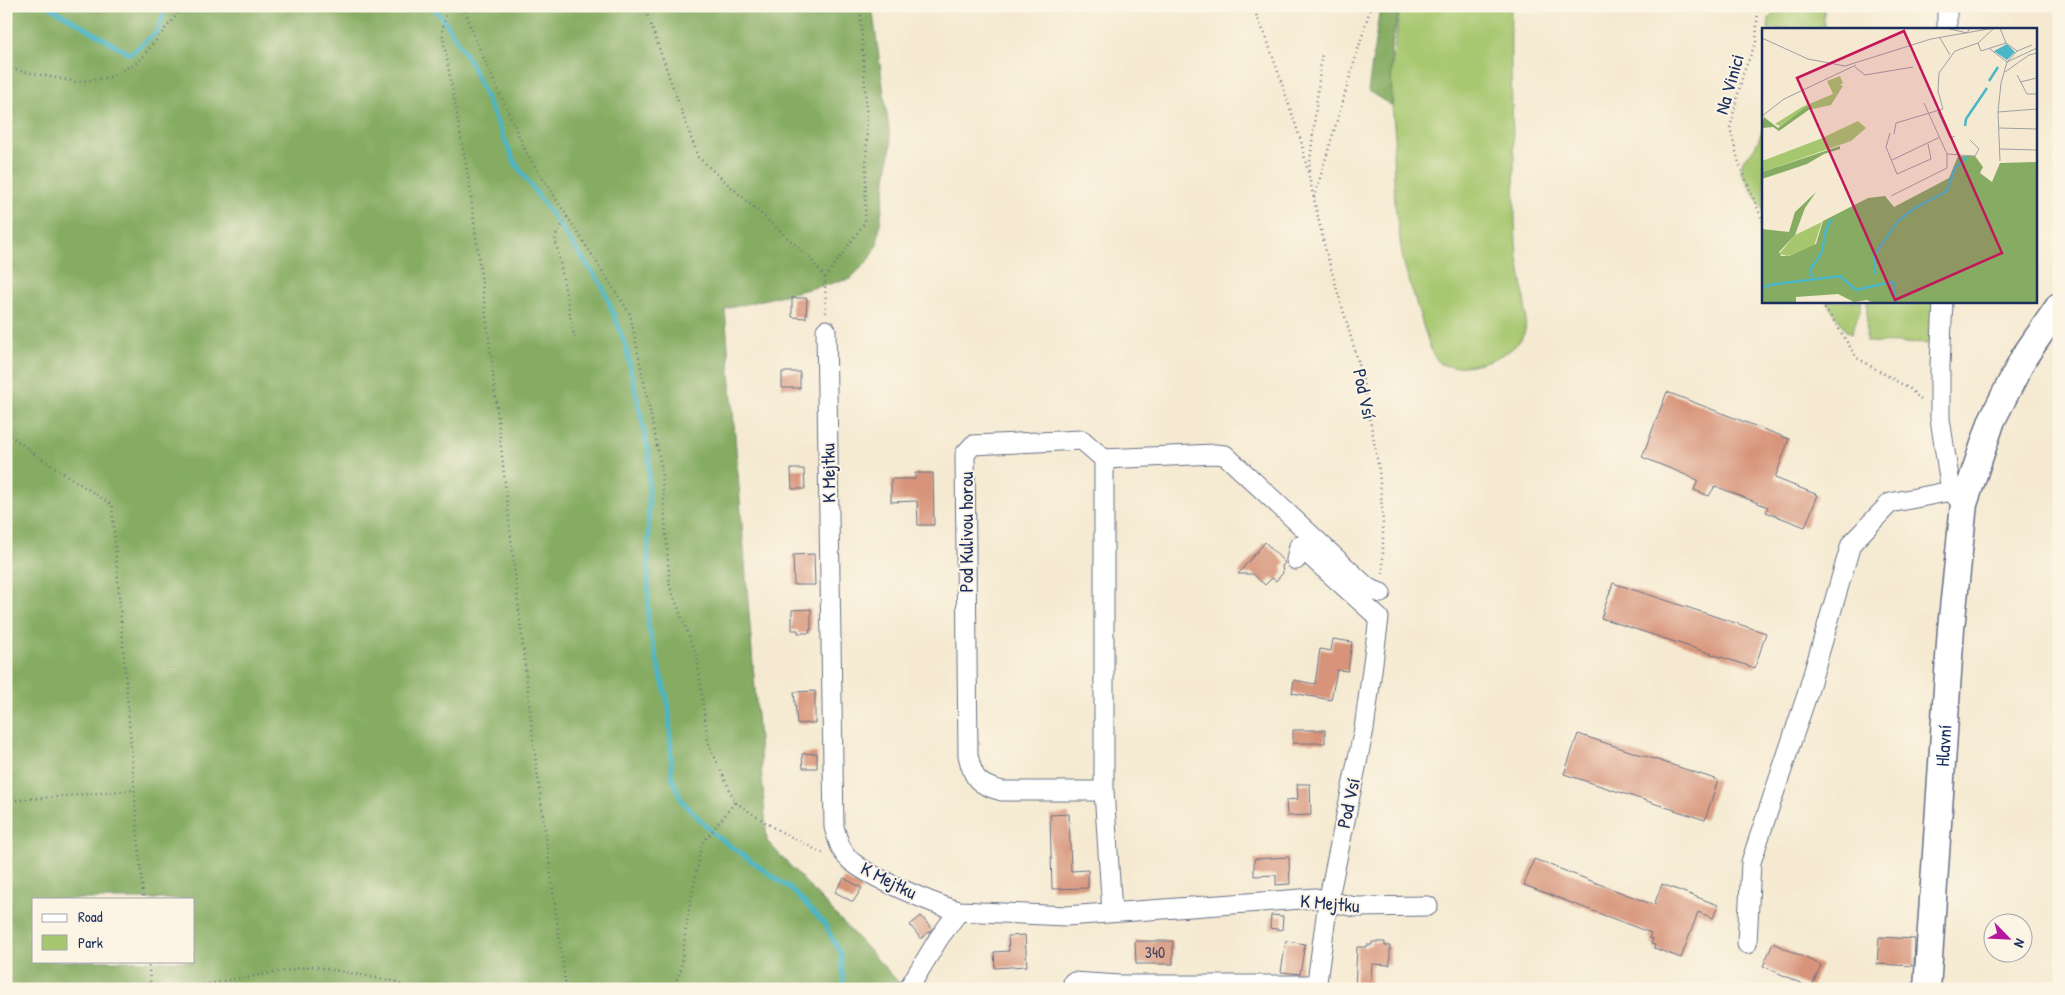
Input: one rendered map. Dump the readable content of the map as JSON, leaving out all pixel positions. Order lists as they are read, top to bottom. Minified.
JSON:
{"streets":{"main road":["Hlavní"],"street":["Pod Vsí","K Mejtku","Pod Kulivou horou"],"path":["Na Vinici"]},"crossings":[["Pod Vsí","K Mejtku"]],"house_numbers":["340"],"legend":["Road","Park"],"north":"bottom right"}
